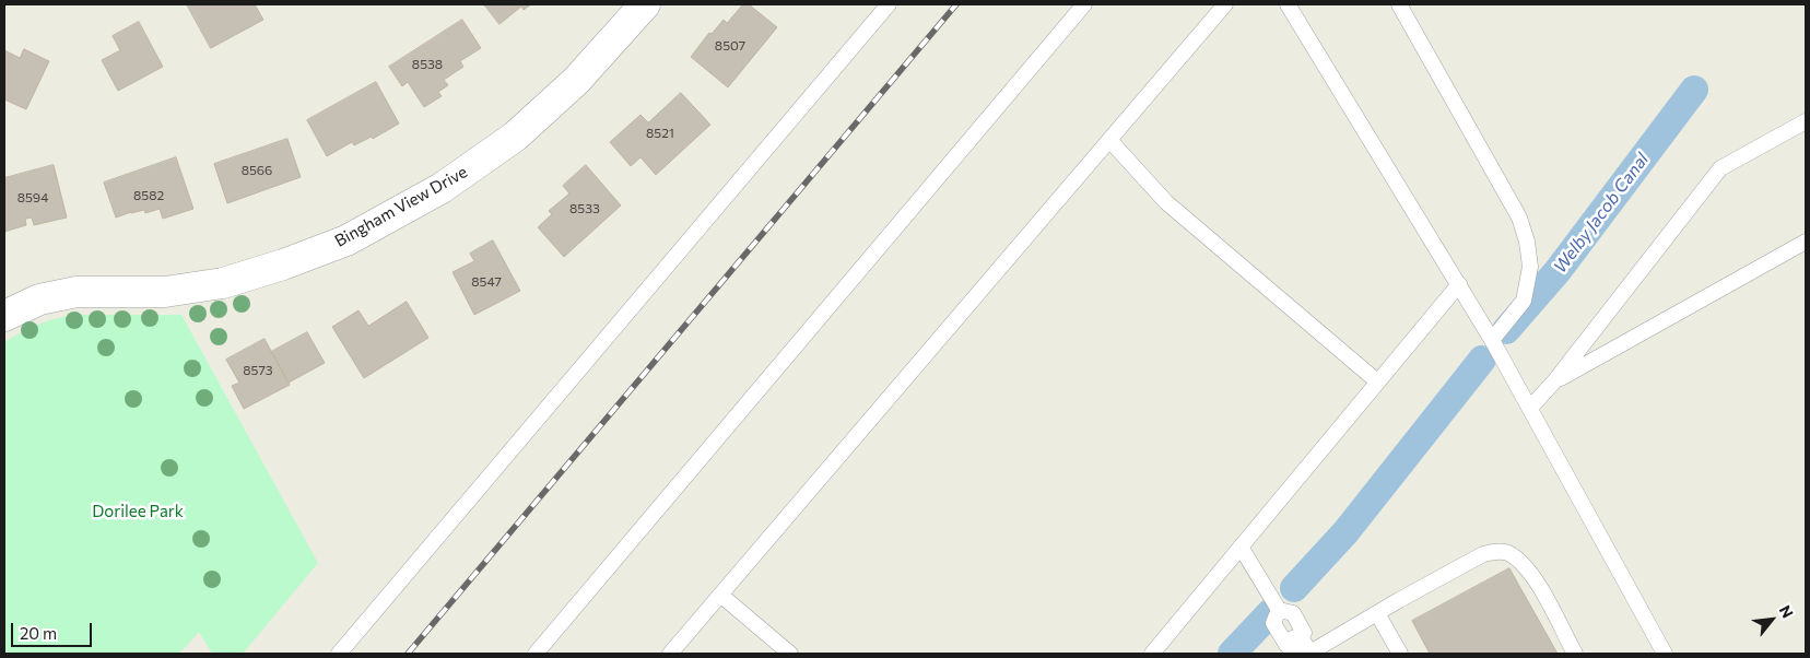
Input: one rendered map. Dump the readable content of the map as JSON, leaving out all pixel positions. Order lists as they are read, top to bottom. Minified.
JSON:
{"streets":{"street":["Bingham View Drive"]},"water":["Welby Jacob Canal"],"parks":["Dorilee Park"],"house_numbers":["8507","8538","8521","8566","8582","8594","8533","8547","8573"],"scale_bar":"20 m","north":"top right"}
